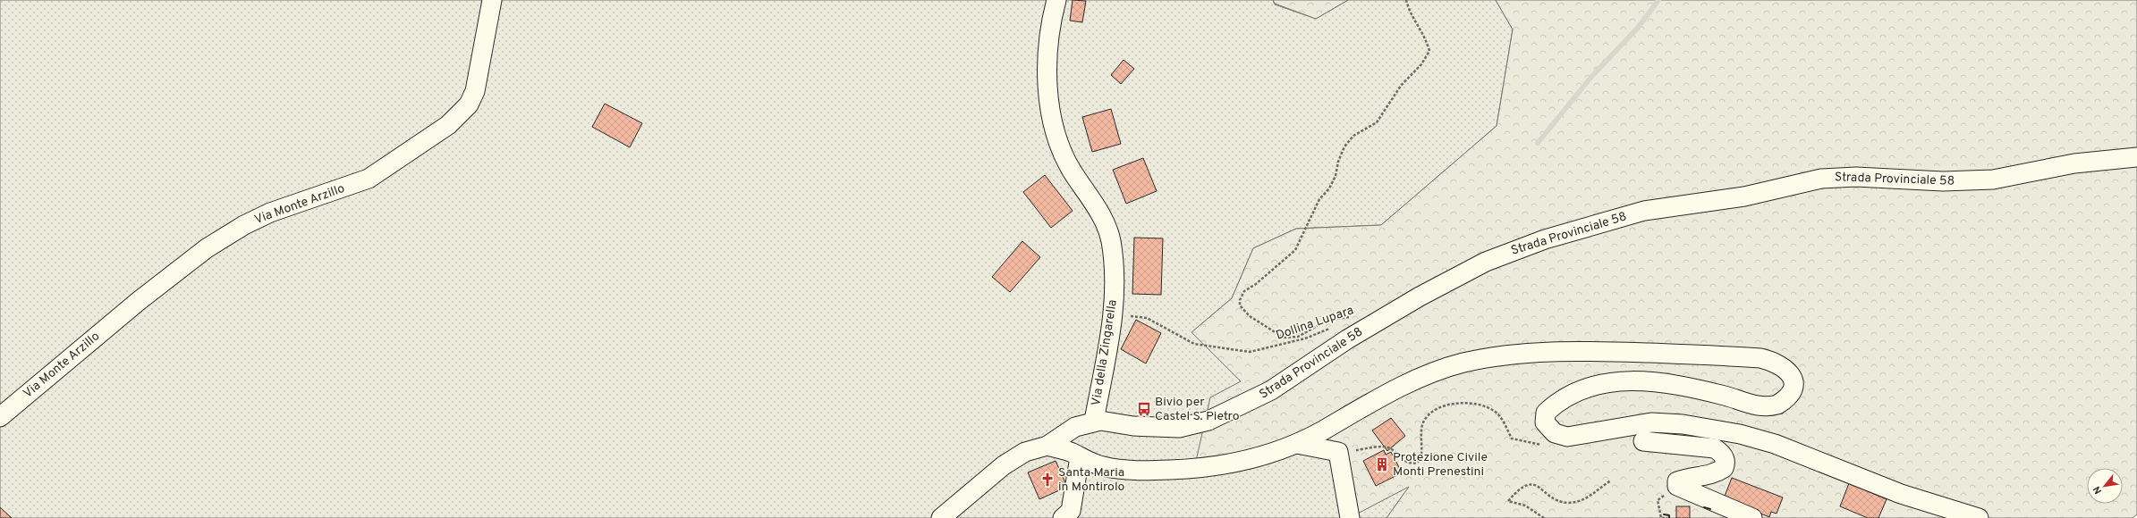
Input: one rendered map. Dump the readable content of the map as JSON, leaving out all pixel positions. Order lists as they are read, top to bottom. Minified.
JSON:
{"streets":{"street":["Strada Provinciale 58","Via Monte Arzillo","Via della Zingarella"],"path":["Dollina Lupara"]},"crossings":[["Strada Provinciale 58","Via della Zingarella"],["Dollina Lupara","Via della Zingarella"]],"places":{"bus stop":["Bivio per Castel S. Pietro"],"building":["Protezione Civile Monti Prenestini"],"church":["Santa Maria in Montirolo"]},"north":"bottom left"}
